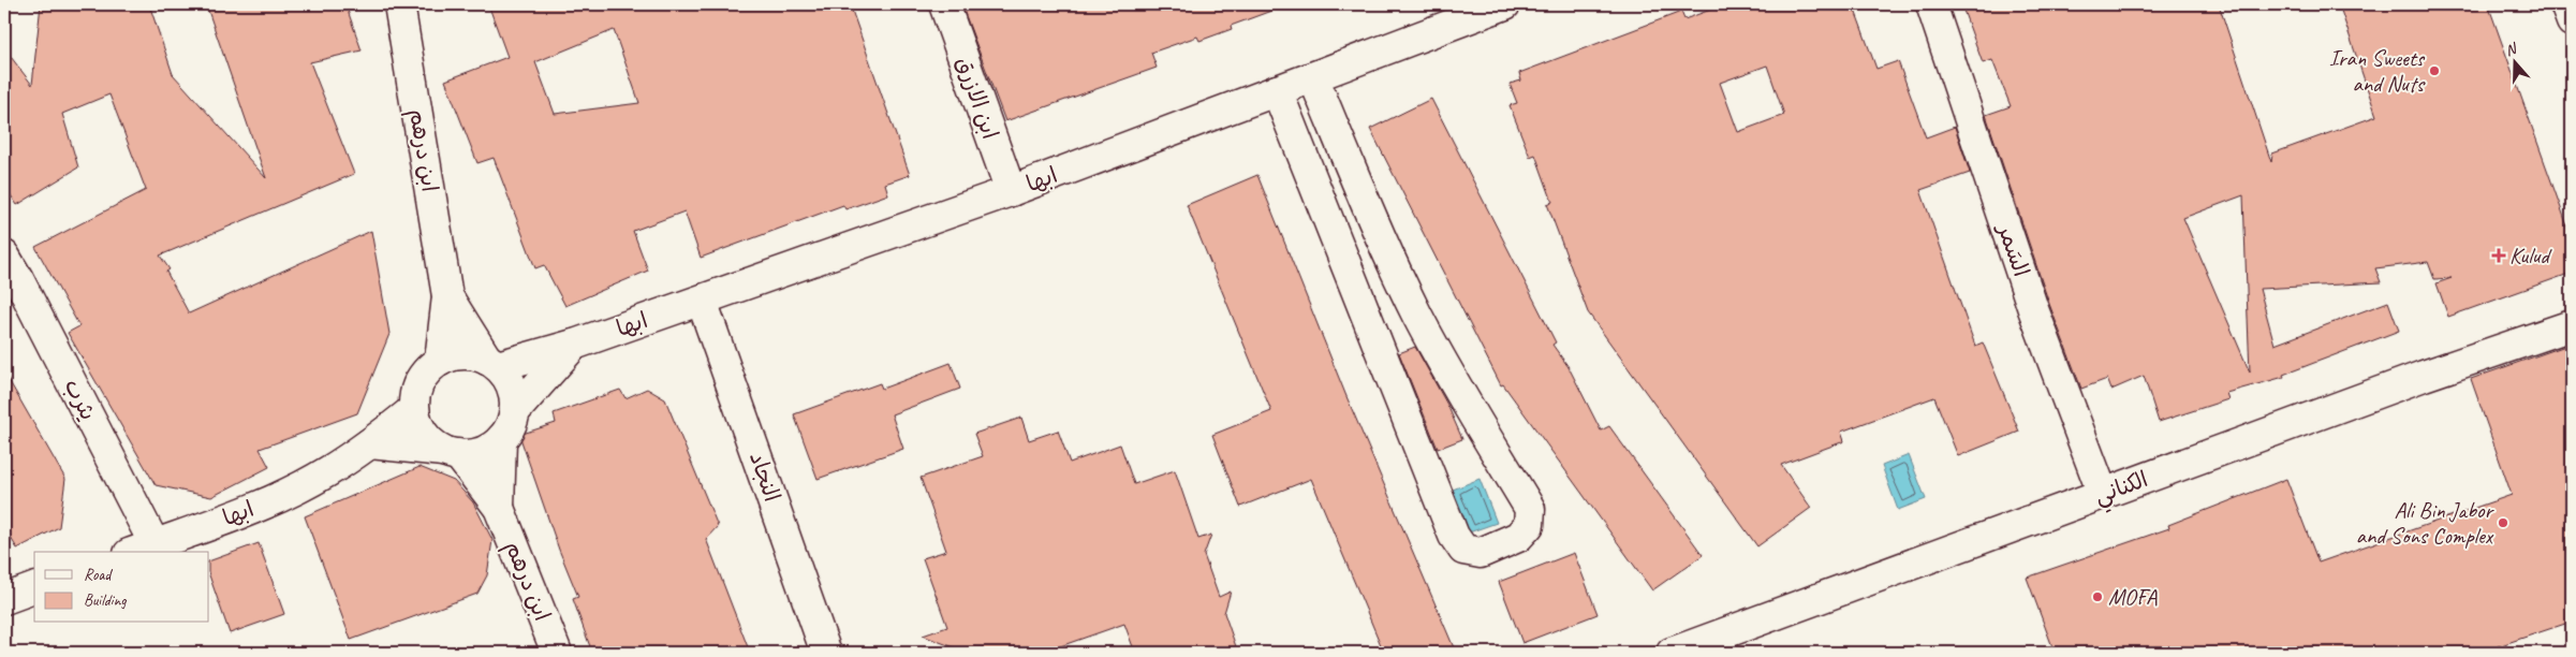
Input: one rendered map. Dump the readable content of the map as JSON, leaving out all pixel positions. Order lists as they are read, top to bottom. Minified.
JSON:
{"streets":{"street":["ابن الازرق","ابن درهم","ابها","السَمر","يثرب","النجاد","الكناني"]},"crossings":[["ابن الازرق","ابها"],["ابن درهم","ابها"],["ابها","يثرب"],["ابها","النجاد"],["السَمر","الكناني"]],"places":{"other":["Iran Sweets and Nuts","Ali Bin Jabor and Sons Complex","MOFA"],"health":["Kulud"]},"legend":["Road","Building"],"north":"top"}
